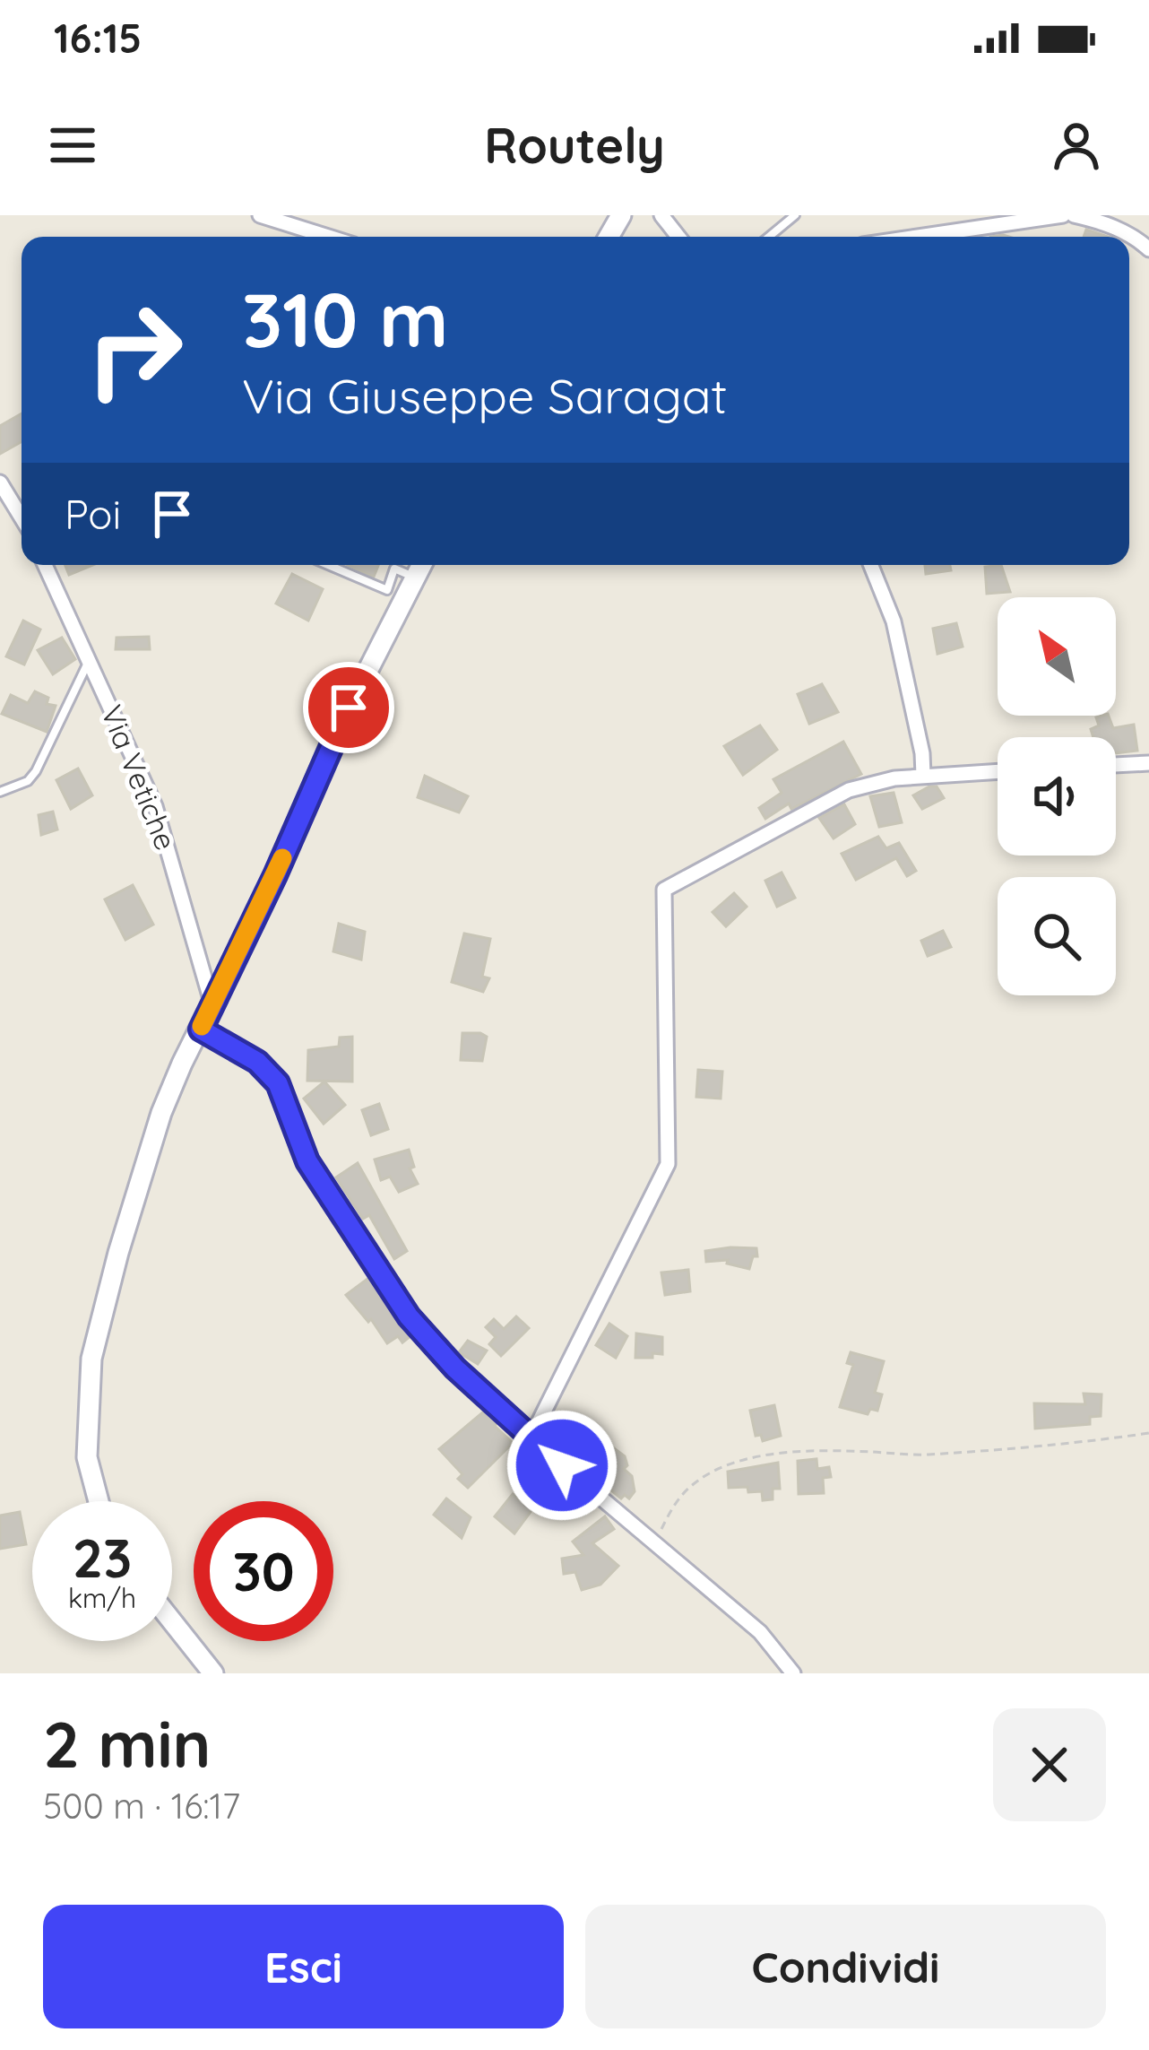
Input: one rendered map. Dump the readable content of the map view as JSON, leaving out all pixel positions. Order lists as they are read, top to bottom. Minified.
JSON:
{"streets":{"street":["Via Vetiche"]},"north":"top left","page":{"status":"16:15","header":"Routely","turn":["310 m","Via Giuseppe Saragat"],"then":"Poi","speed":"23 km/h","limit":"30","heading":["2 min","500 m · 16:17"],"buttons":["Esci","Condividi"]}}
